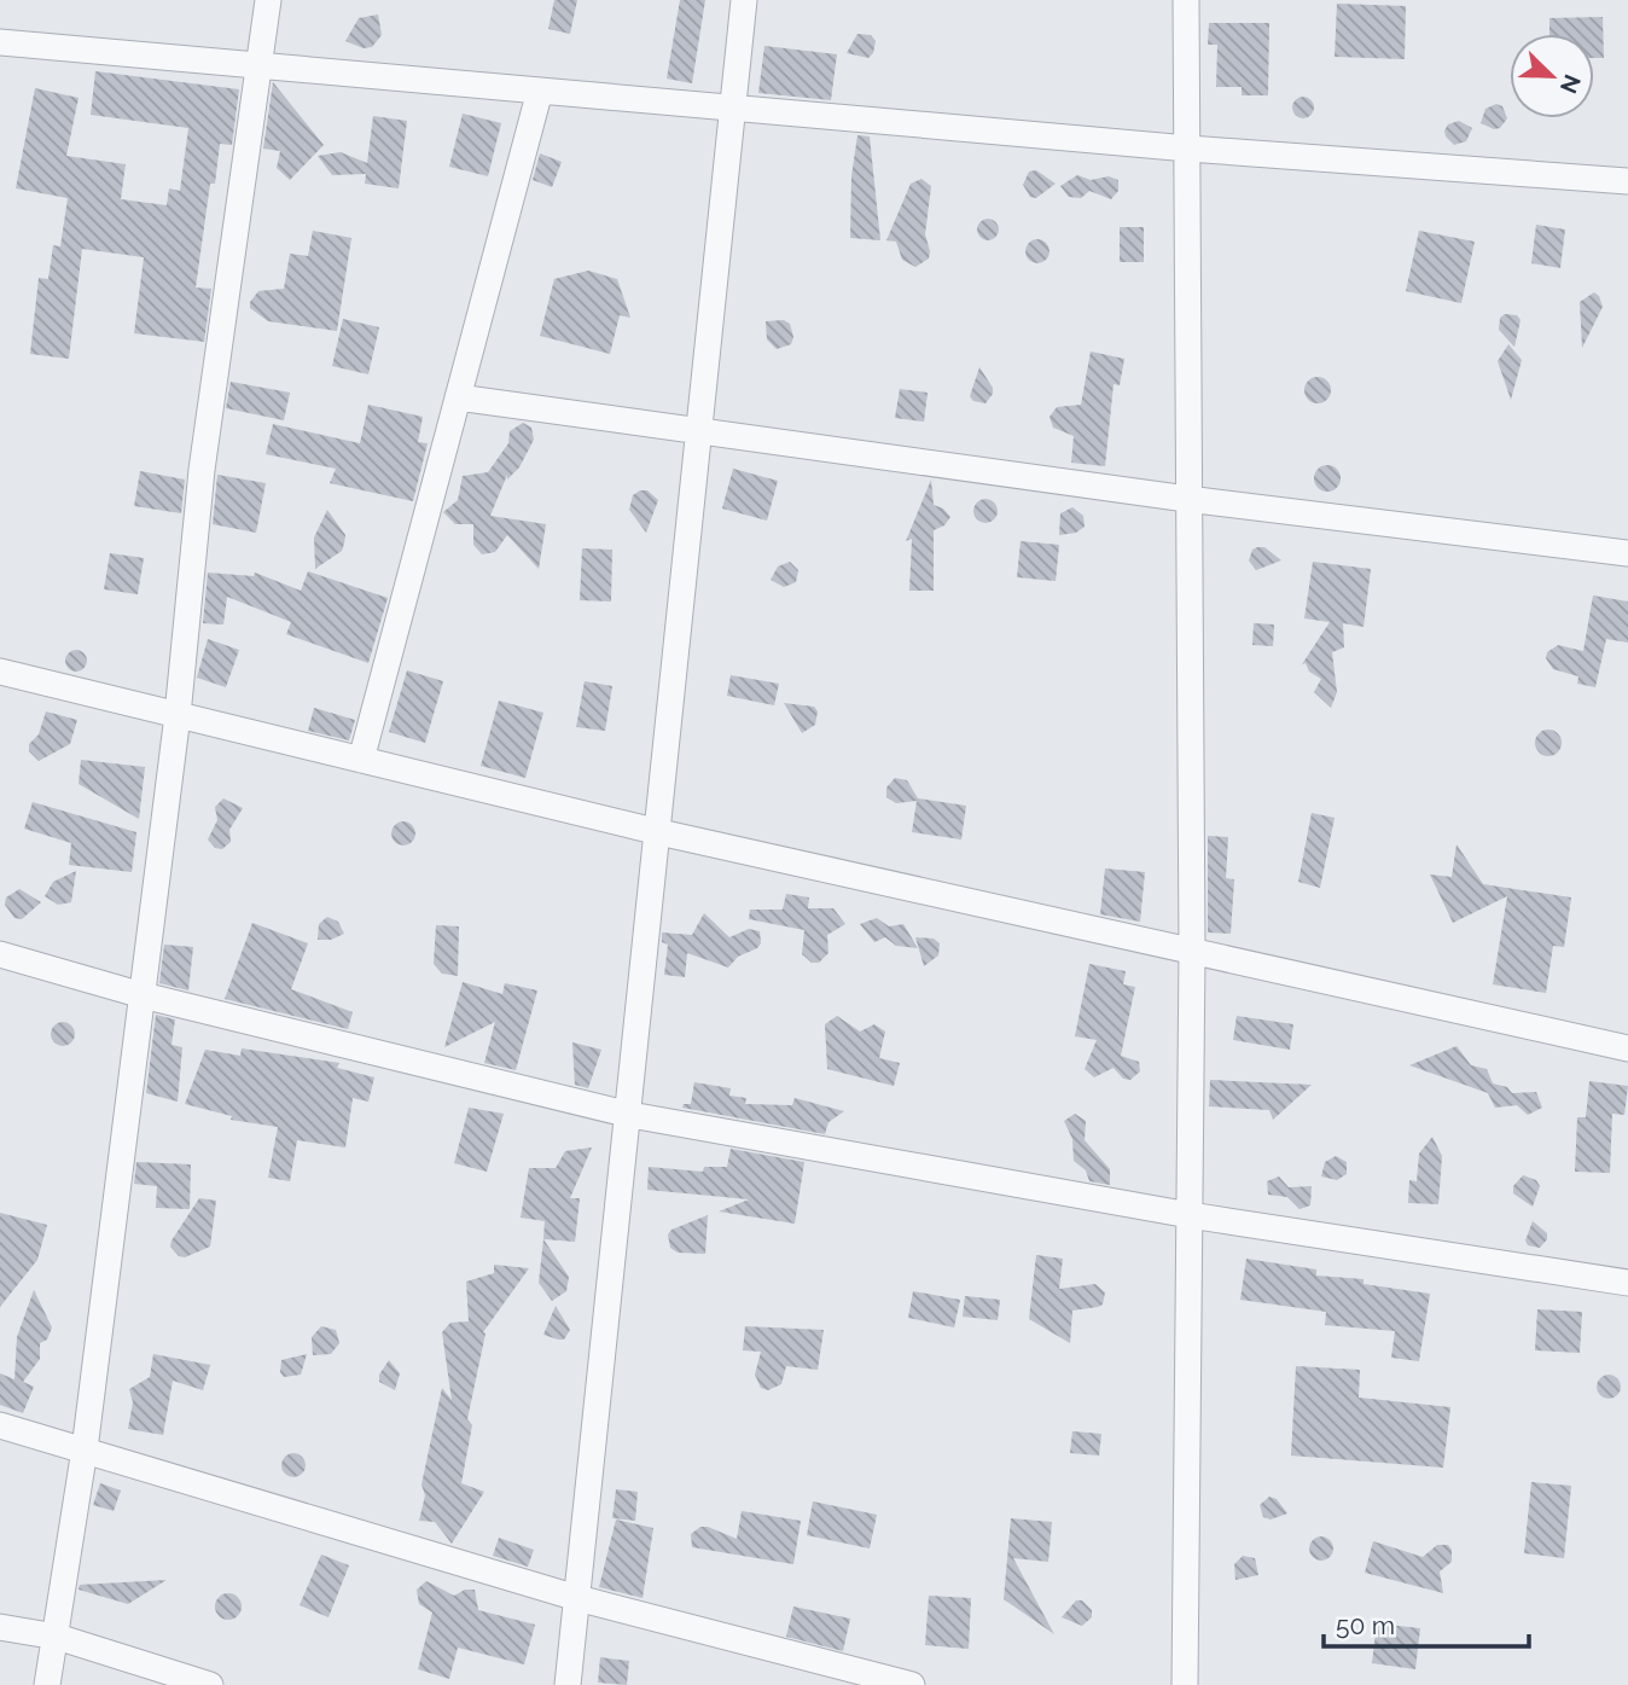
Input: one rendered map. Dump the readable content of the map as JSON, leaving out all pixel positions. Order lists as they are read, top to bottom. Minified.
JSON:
{"scale_bar":"50 m","north":"bottom right"}
